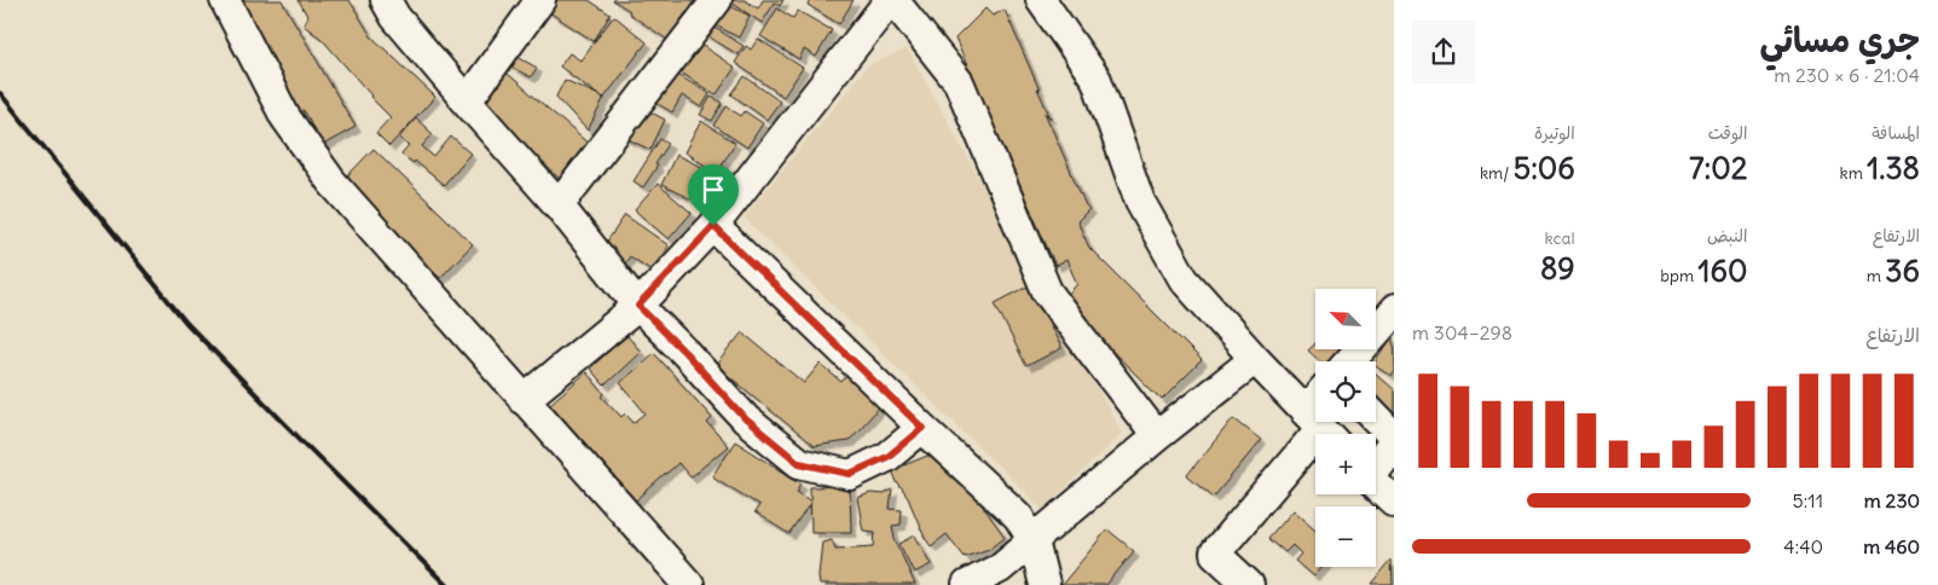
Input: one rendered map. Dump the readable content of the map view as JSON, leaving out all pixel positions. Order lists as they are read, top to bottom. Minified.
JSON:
{"north":"top left","page":{"heading":["جري مسائي","21:04 · 6 × 230 m"],"stats":[["المسافة","1.38 km"],["الوقت","7:02"],["الوتيرة","5:06 /km"],["الارتفاع","36 m"],["النبض","160 bpm"],["kcal","89"]],"map_buttons":["+","−"],"chart":["الارتفاع","298–304 m"],"list":[{"name":"230 m","note":"5:11"},{"name":"460 m","note":"4:40"}]}}
